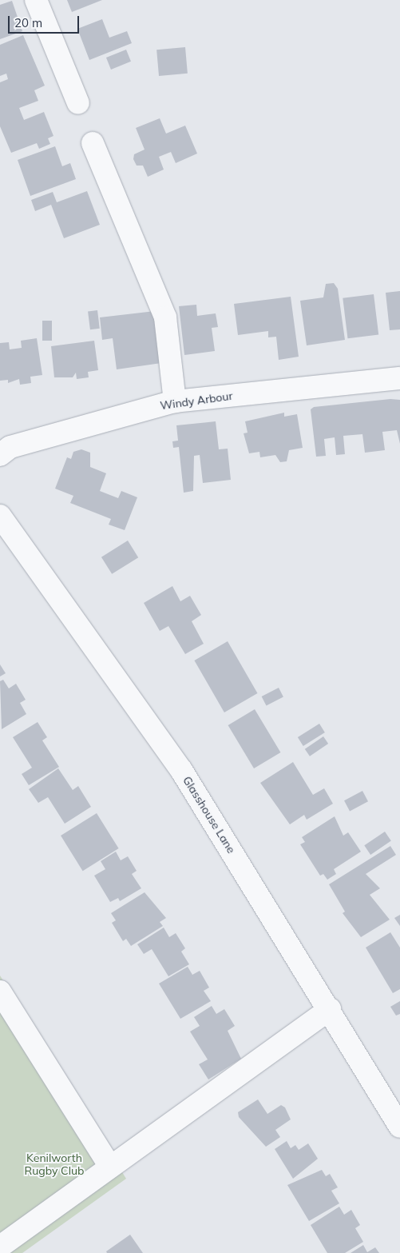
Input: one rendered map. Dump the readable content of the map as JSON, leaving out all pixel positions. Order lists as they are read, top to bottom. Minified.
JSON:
{"streets":{"street":["Windy Arbour","Glasshouse Lane"]},"parks":["Kenilworth Rugby Club"],"scale_bar":"20 m"}
